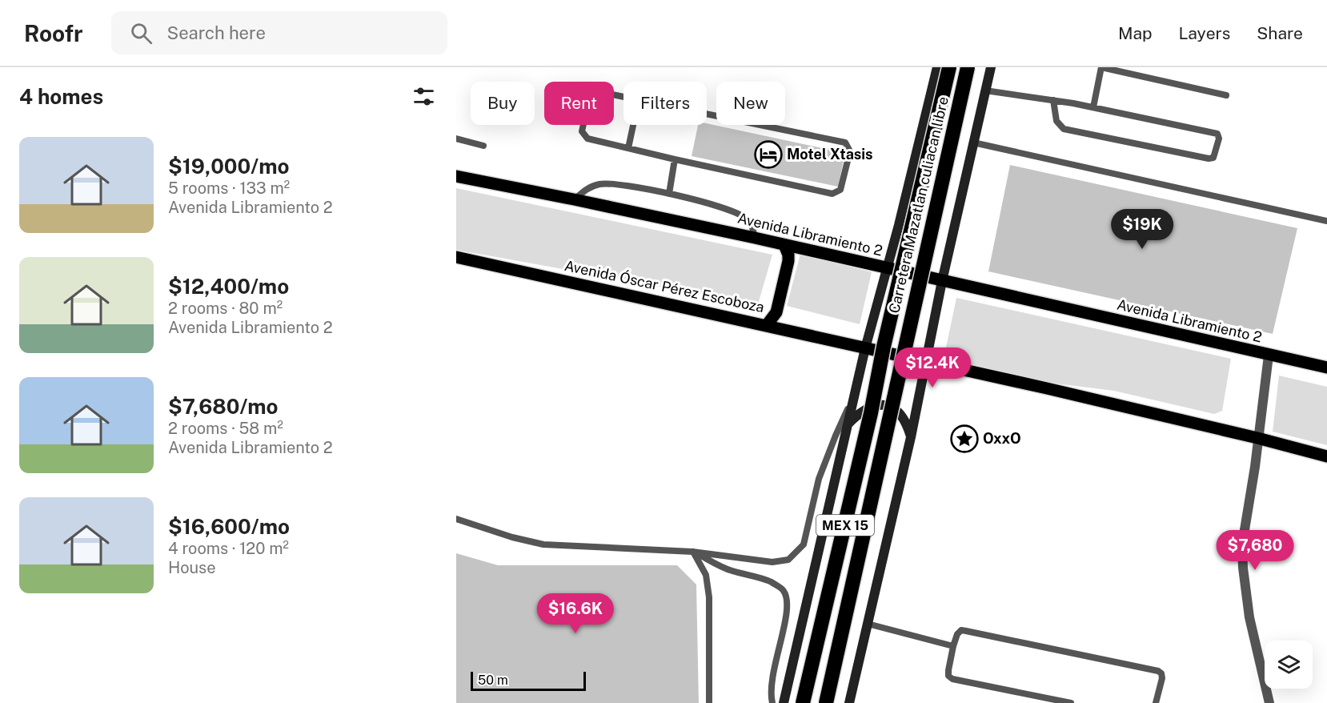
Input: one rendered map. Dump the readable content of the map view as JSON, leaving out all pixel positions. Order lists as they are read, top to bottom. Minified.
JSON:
{"streets":{"highway":["Carretera Mazatlan culiacan libre","MEX 15"],"main road":["Avenida Libramiento 2","Avenida Óscar Pérez Escoboza"]},"places":{"hotel":["Motel Xtasis"],"place":["OxxO"]},"scale_bar":"50 m","page":{"header":"Roofr","search":"Search here","nav":["Map","Layers","Share"],"heading":"4 homes","chip":["Buy","Rent","Filters","New"],"list":[{"name":"$19,000/mo","note":"5 rooms · 133 m² · Avenida Libramiento 2"},{"name":"$12,400/mo","note":"2 rooms · 80 m² · Avenida Libramiento 2"},{"name":"$7,680/mo","note":"2 rooms · 58 m² · Avenida Libramiento 2"},{"name":"$16,600/mo","note":"4 rooms · 120 m² · House"}],"price":["$19K","$12.4K","$7,680","$16.6K"],"scale":"50 m"}}
